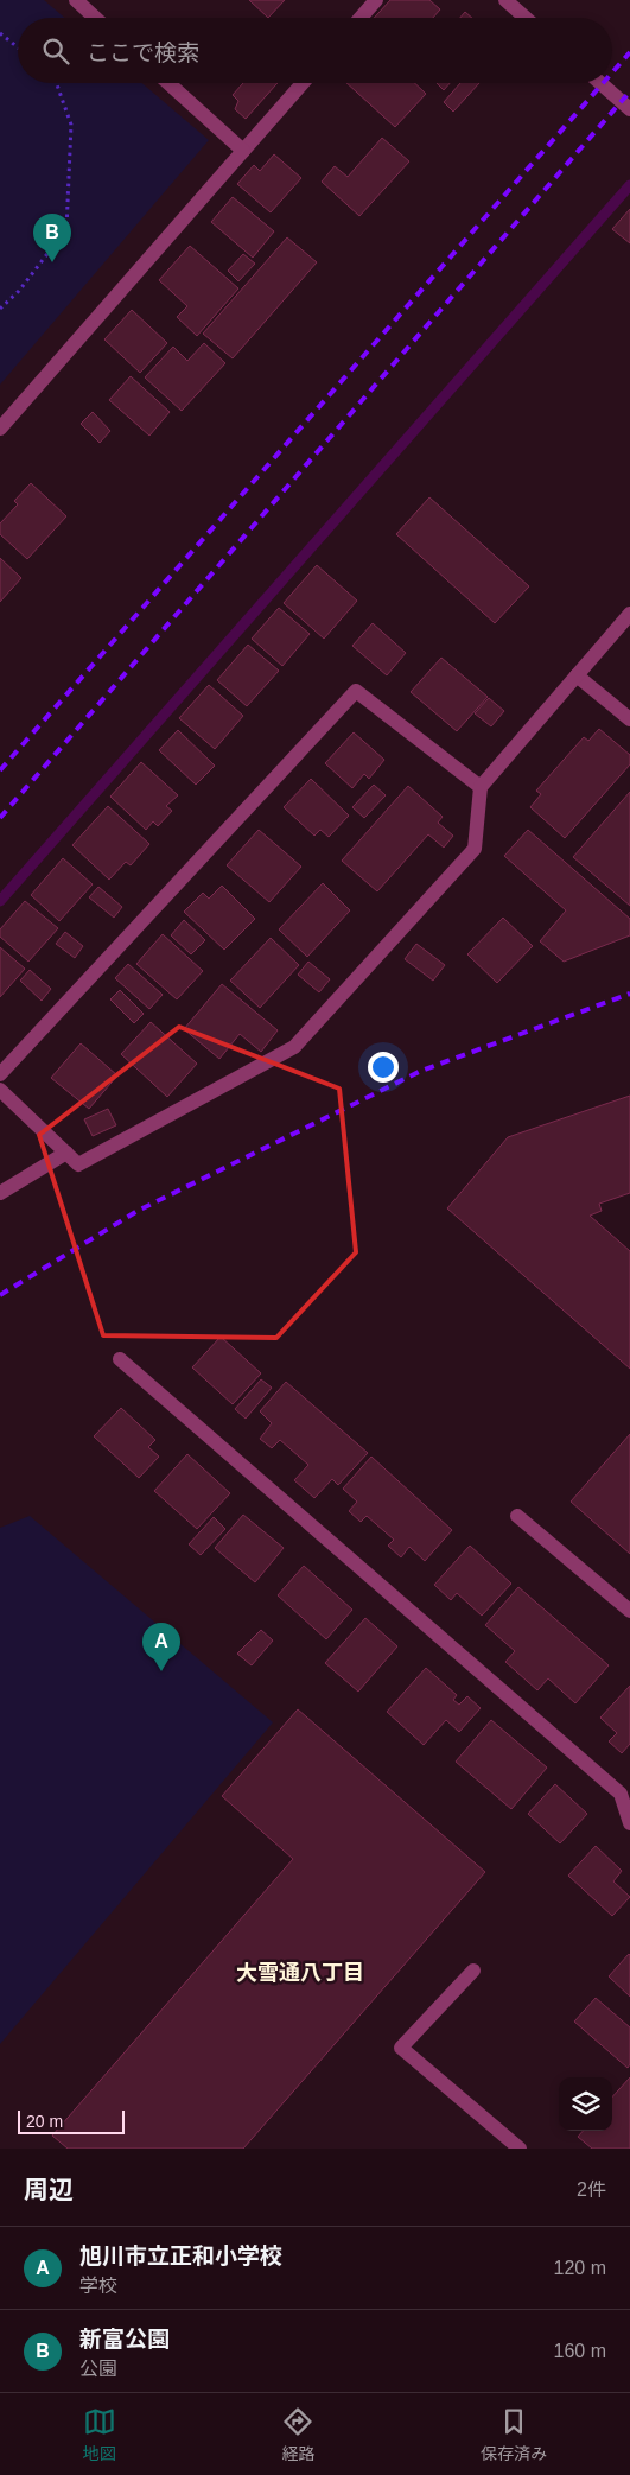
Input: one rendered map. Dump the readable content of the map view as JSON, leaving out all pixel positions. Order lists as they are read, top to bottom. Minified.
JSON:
{"districts":["大雪通八丁目"],"scale_bar":"20 m","page":{"search":"ここで検索","pins":["B","A"],"scale":"20 m","heading":["周辺","2件"],"list":[{"mark":"A","name":"旭川市立正和小学校","note":"学校","value":"120 m"},{"mark":"B","name":"新富公園","note":"公園","value":"160 m"}],"nav":["地図","経路","保存済み"]}}
